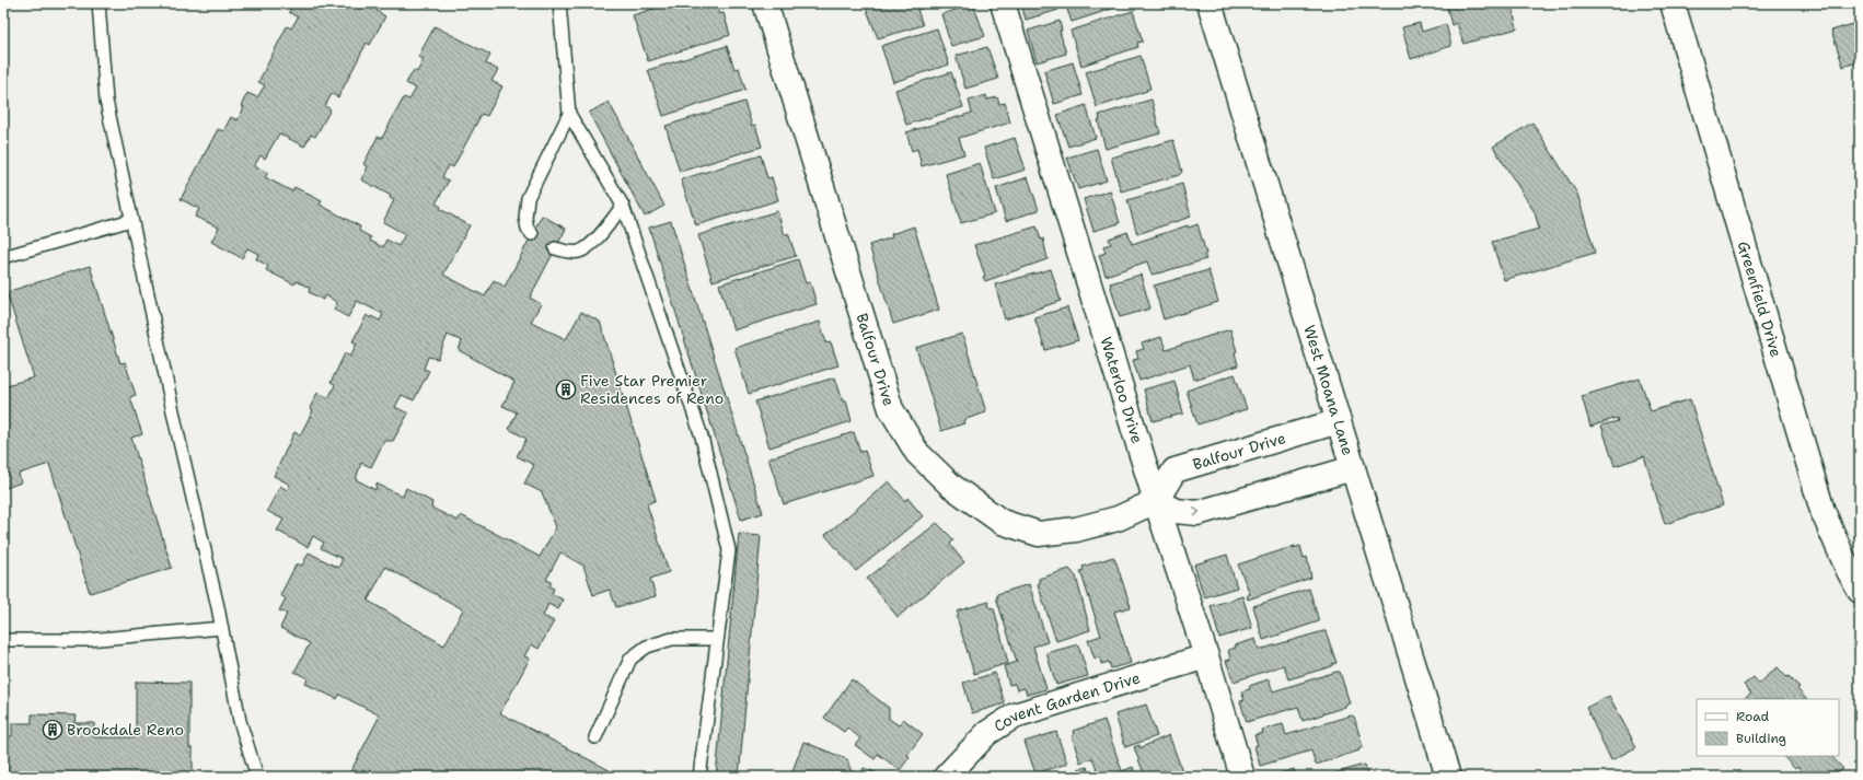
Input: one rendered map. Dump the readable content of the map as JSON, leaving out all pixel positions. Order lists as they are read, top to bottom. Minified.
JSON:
{"streets":{"street":["Greenfield Drive","Balfour Drive","West Moana Lane","Waterloo Drive","Covent Garden Drive"]},"crossings":[["Balfour Drive","West Moana Lane"],["Balfour Drive","Waterloo Drive"],["Waterloo Drive","Covent Garden Drive"]],"places":{"building":["Five Star Premier Residences of Reno","Brookdale Reno"]},"legend":["Road","Building"]}
